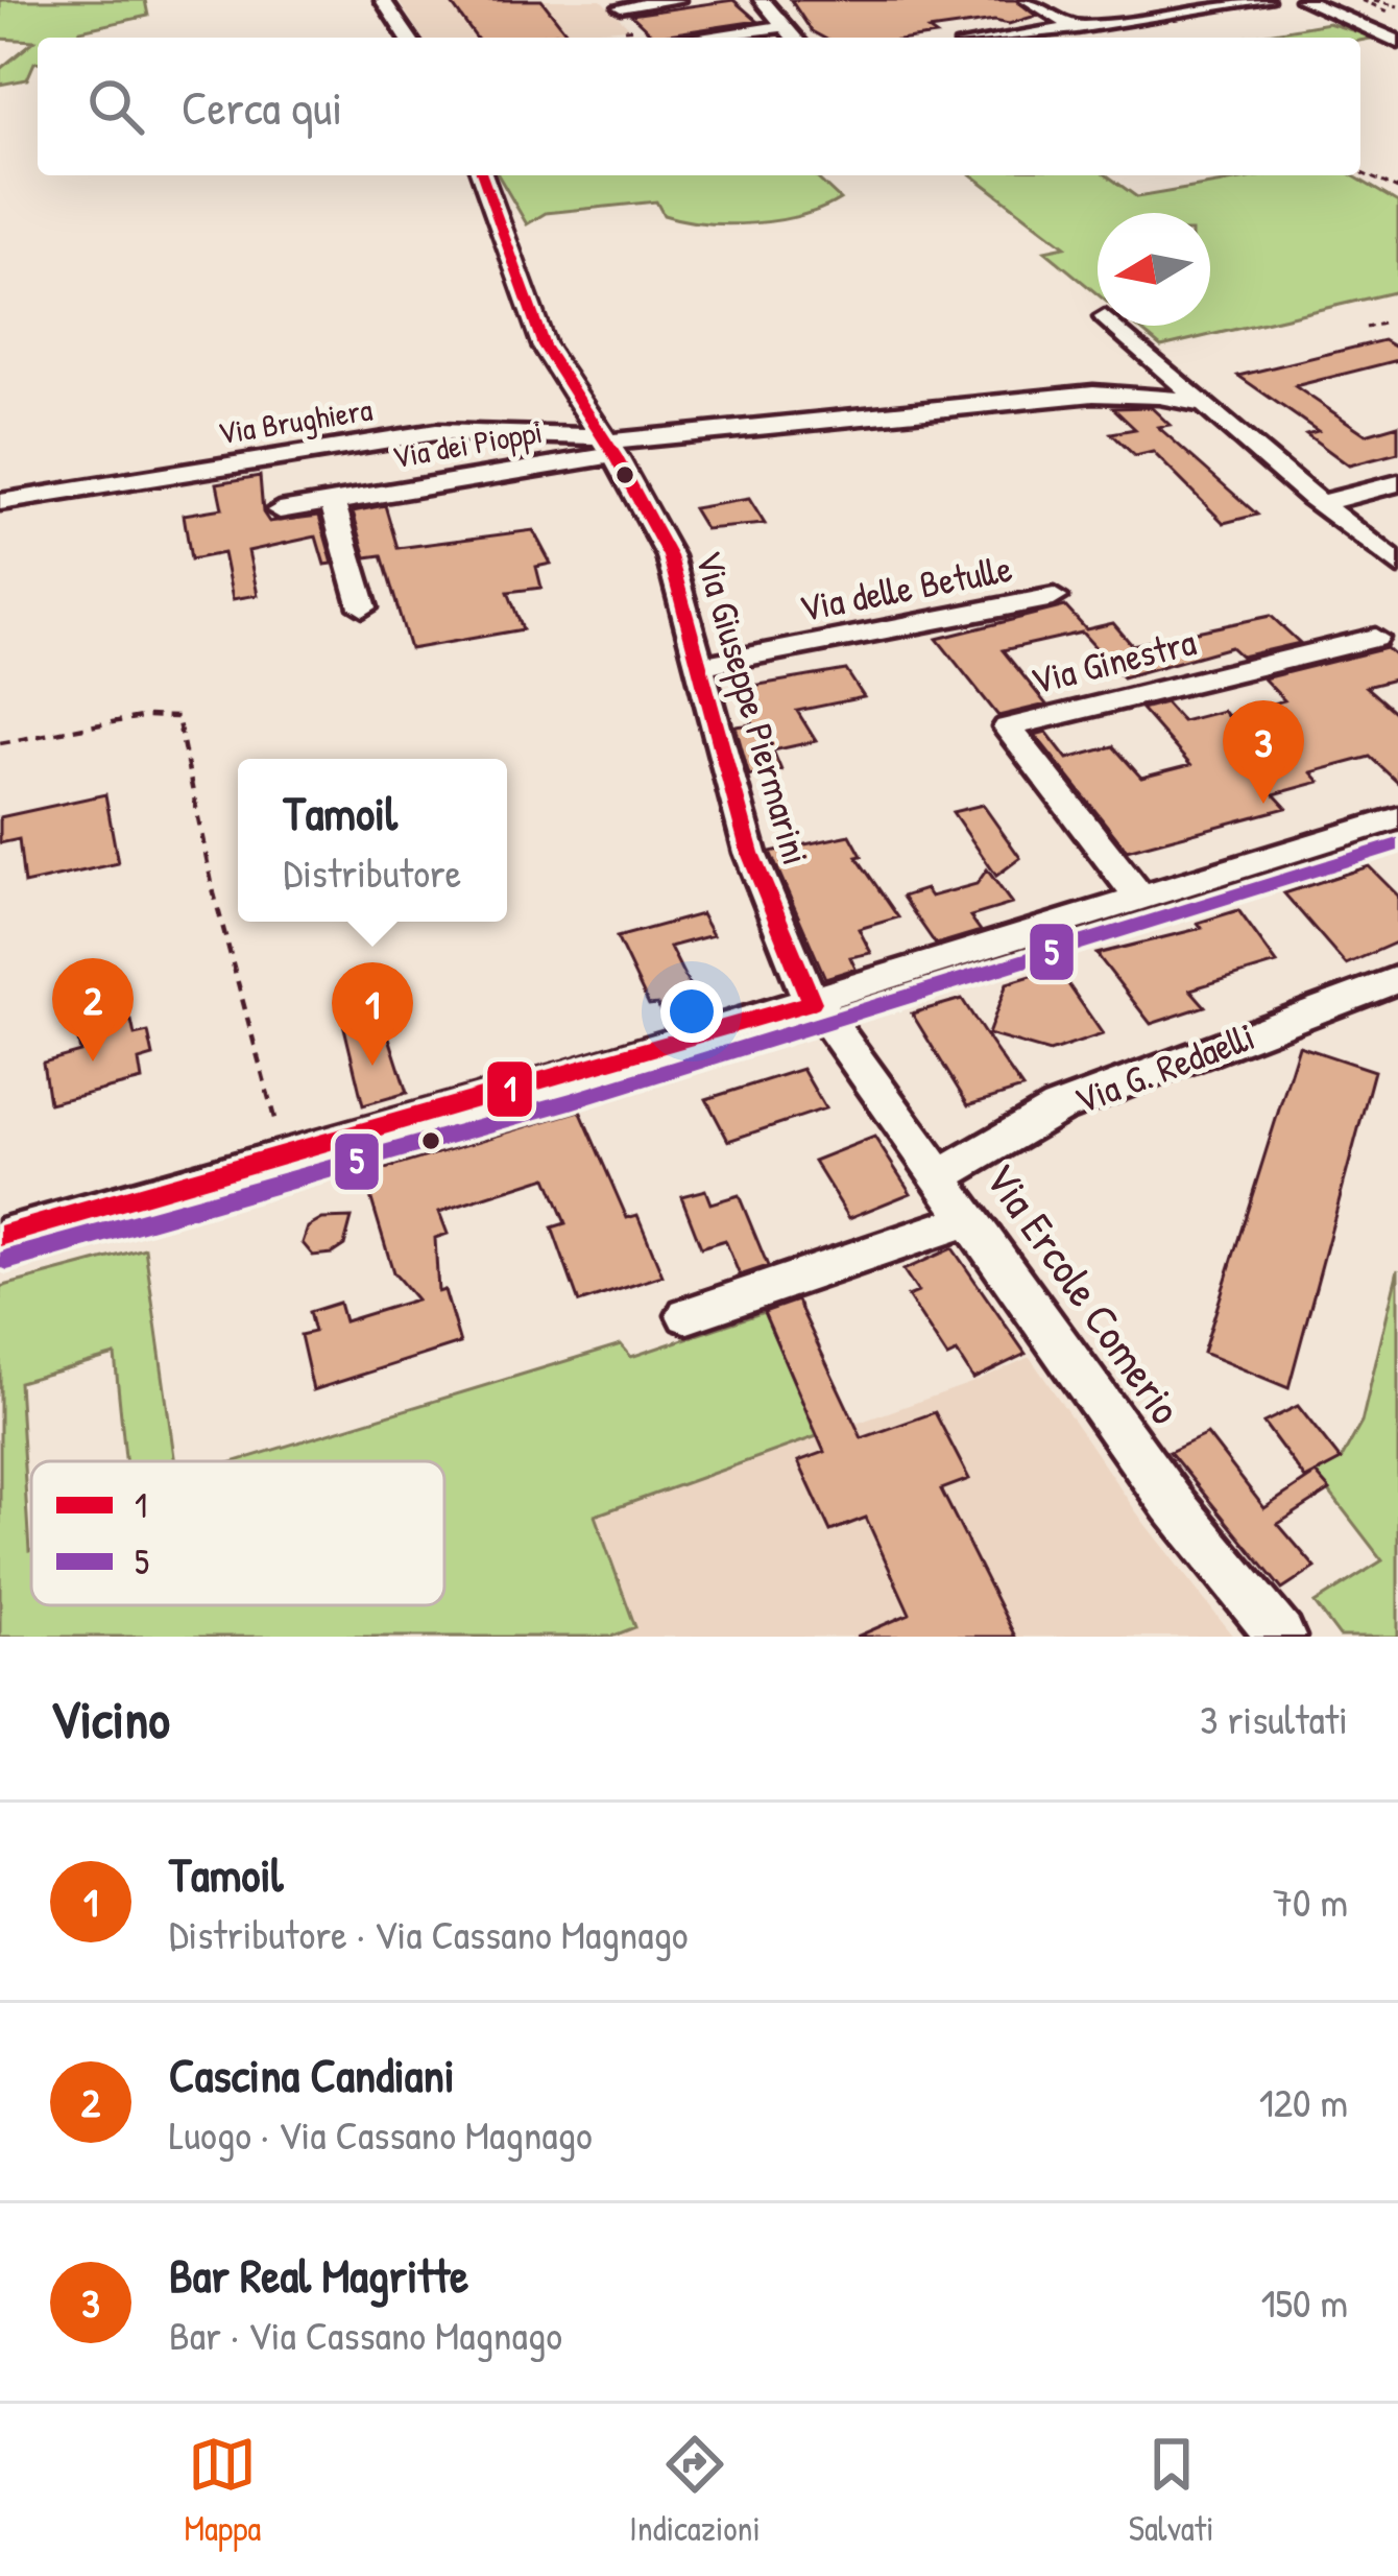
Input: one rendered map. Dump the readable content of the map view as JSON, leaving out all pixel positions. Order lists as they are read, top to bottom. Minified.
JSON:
{"streets":{"street":["Via Brughiera","Via dei Pioppi","Via delle Betulle","Via Ginestra","Via Giuseppe Piermarini","Via G. Redaelli","Via Ercole Comerio"]},"crossings":[["Via Brughiera","Via dei Pioppi"],["Via Brughiera","Via Giuseppe Piermarini"],["Via dei Pioppi","Via Giuseppe Piermarini"],["Via delle Betulle","Via Giuseppe Piermarini"],["Via Giuseppe Piermarini","Via Ercole Comerio"],["Via G. Redaelli","Via Ercole Comerio"]],"lines":["transit line 1","transit line 5"],"legend":["1","5"],"north":"left","page":{"search":"Cerca qui","pins":["3","2","1"],"popup":["Tamoil","Distributore"],"heading":["Vicino","3 risultati"],"list":[{"mark":"1","name":"Tamoil","note":"Distributore · Via Cassano Magnago","value":"70 m"},{"mark":"2","name":"Cascina Candiani","note":"Luogo · Via Cassano Magnago","value":"120 m"},{"mark":"3","name":"Bar Real Magritte","note":"Bar · Via Cassano Magnago","value":"150 m"}],"nav":["Mappa","Indicazioni","Salvati"]}}
